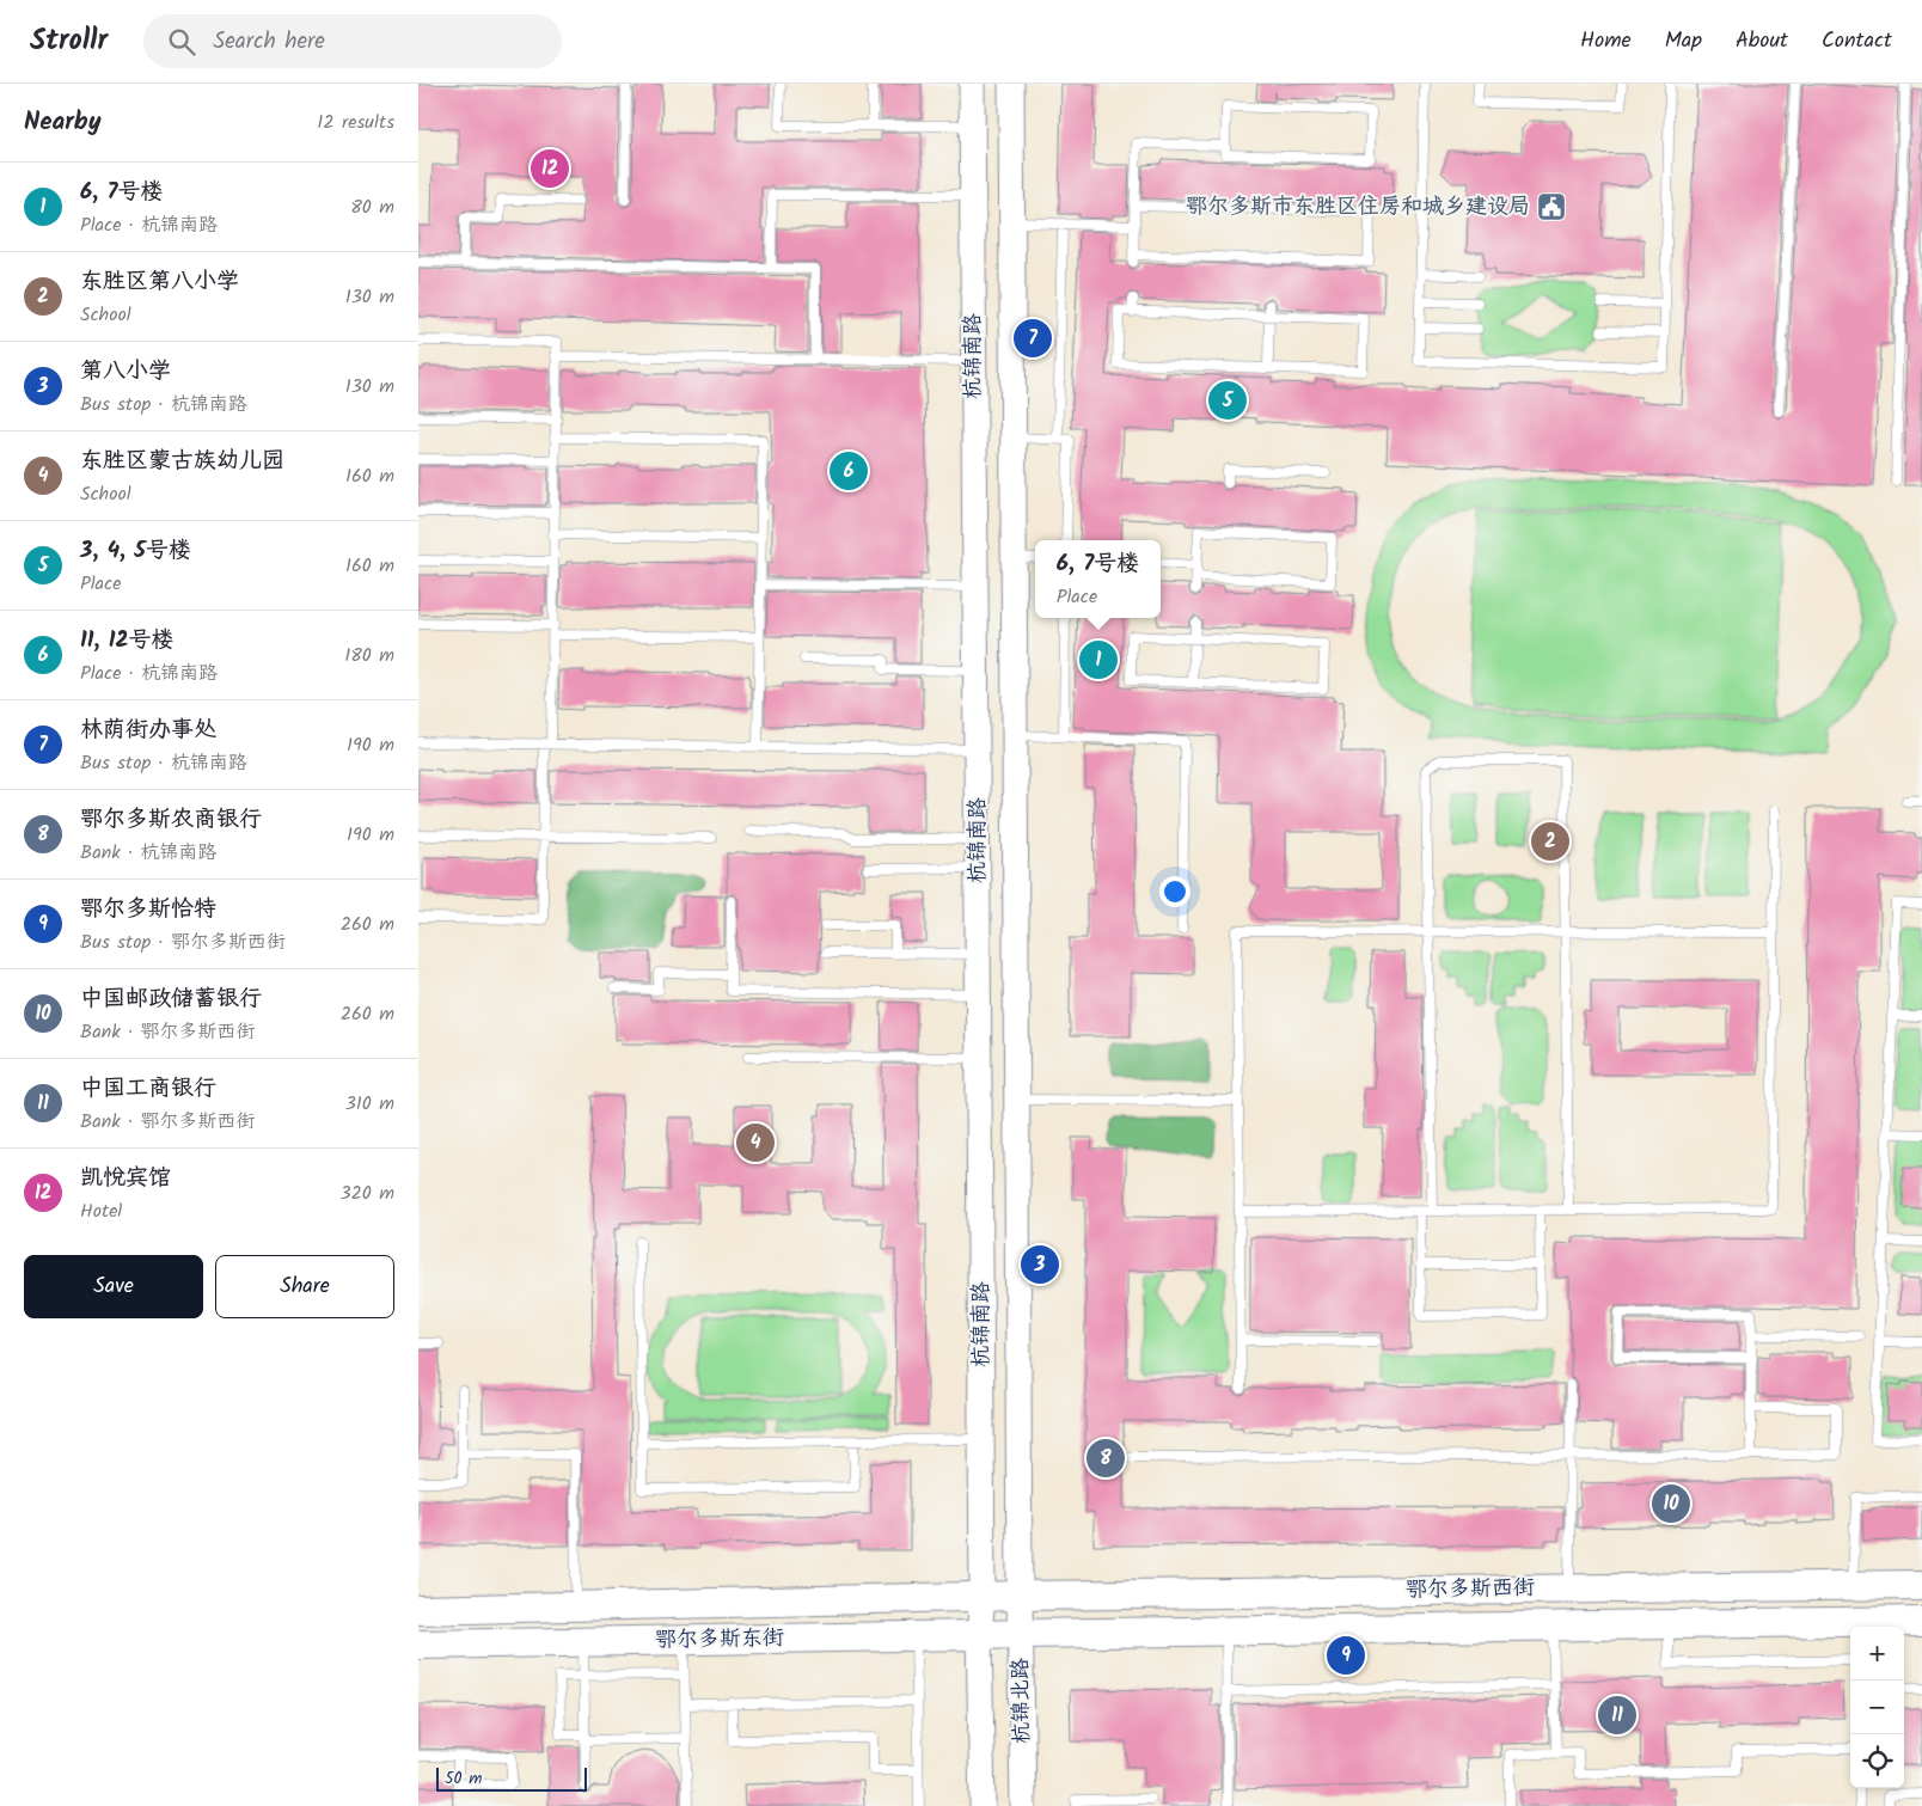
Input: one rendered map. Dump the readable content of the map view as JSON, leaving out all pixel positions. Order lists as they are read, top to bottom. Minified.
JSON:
{"streets":{"main road":["杭锦南路","鄂尔多斯西街","鄂尔多斯东街","杭锦北路"]},"crossings":[["杭锦南路","鄂尔多斯西街"],["杭锦南路","鄂尔多斯东街"],["杭锦南路","杭锦北路"],["鄂尔多斯西街","鄂尔多斯东街"],["鄂尔多斯西街","杭锦北路"],["鄂尔多斯东街","杭锦北路"]],"places":{"public building":["鄂尔多斯市东胜区住房和城乡建设局"]},"scale_bar":"50 m","page":{"header":"Strollr","search":"Search here","nav":["Home","Map","About","Contact"],"heading":["Nearby","12 results"],"pins":["12","7","5","6","1","2","4","3","8","10","9","11"],"list":[{"mark":"1","name":"6, 7号楼","note":"Place · 杭锦南路","value":"80 m"},{"mark":"2","name":"东胜区第八小学","note":"School","value":"130 m"},{"mark":"3","name":"第八小学","note":"Bus stop · 杭锦南路","value":"130 m"},{"mark":"4","name":"东胜区蒙古族幼儿园","note":"School","value":"160 m"},{"mark":"5","name":"3, 4, 5号楼","note":"Place","value":"160 m"},{"mark":"6","name":"11, 12号楼","note":"Place · 杭锦南路","value":"180 m"},{"mark":"7","name":"林荫街办事处","note":"Bus stop · 杭锦南路","value":"190 m"},{"mark":"8","name":"鄂尔多斯农商银行","note":"Bank · 杭锦南路","value":"190 m"},{"mark":"9","name":"鄂尔多斯恰特","note":"Bus stop · 鄂尔多斯西街","value":"260 m"},{"mark":"10","name":"中国邮政储蓄银行","note":"Bank · 鄂尔多斯西街","value":"260 m"},{"mark":"11","name":"中国工商银行","note":"Bank · 鄂尔多斯西街","value":"310 m"},{"mark":"12","name":"凯悦宾馆","note":"Hotel","value":"320 m"}],"popup":["6, 7号楼","Place"],"buttons":["Save","Share"],"map_buttons":["+","−"],"scale":"50 m"}}
